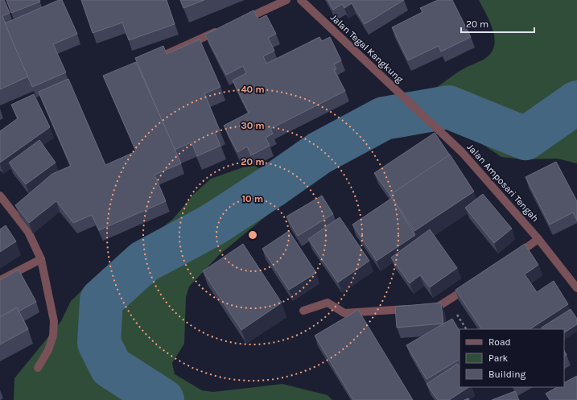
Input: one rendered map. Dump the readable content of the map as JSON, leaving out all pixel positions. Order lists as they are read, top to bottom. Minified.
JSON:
{"streets":{"street":["Jalan Tegal Kangkung","Jalan Amposari Tengah"]},"crossings":[["Jalan Tegal Kangkung","Jalan Amposari Tengah"]],"legend":["Road","Park","Building"],"scale_bar":"20 m","rings":["40 m","30 m","20 m","10 m"]}
